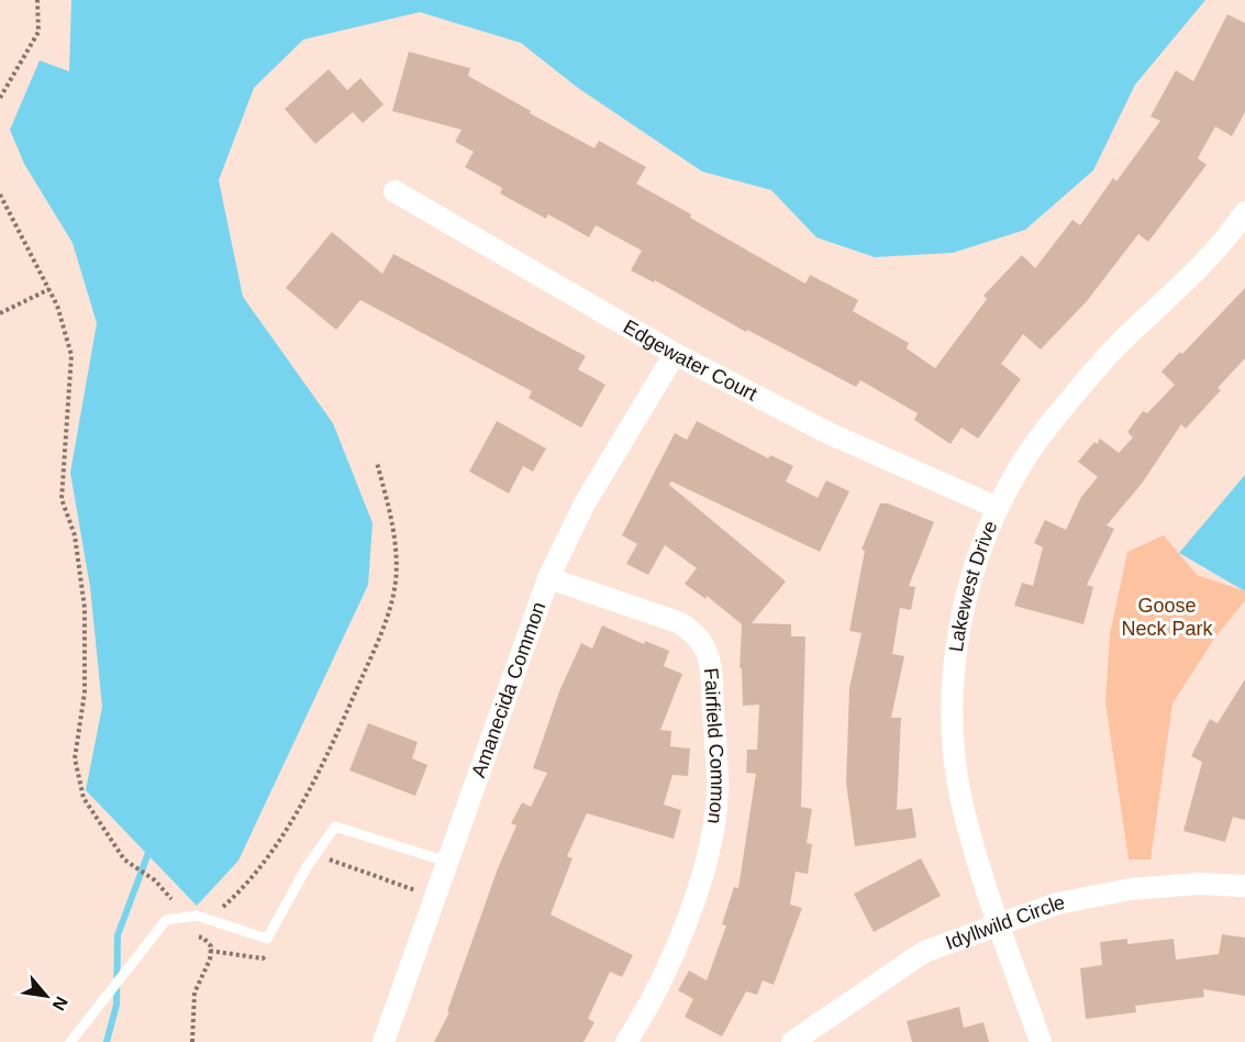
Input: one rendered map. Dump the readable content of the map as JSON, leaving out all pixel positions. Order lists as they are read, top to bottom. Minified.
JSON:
{"streets":{"street":["Edgewater Court","Lakewest Drive","Amanecida Common","Fairfield Common","Idyllwild Circle"]},"crossings":[["Edgewater Court","Lakewest Drive"],["Edgewater Court","Amanecida Common"],["Lakewest Drive","Idyllwild Circle"],["Amanecida Common","Fairfield Common"]],"parks":["Goose Neck Park"],"north":"bottom right"}
